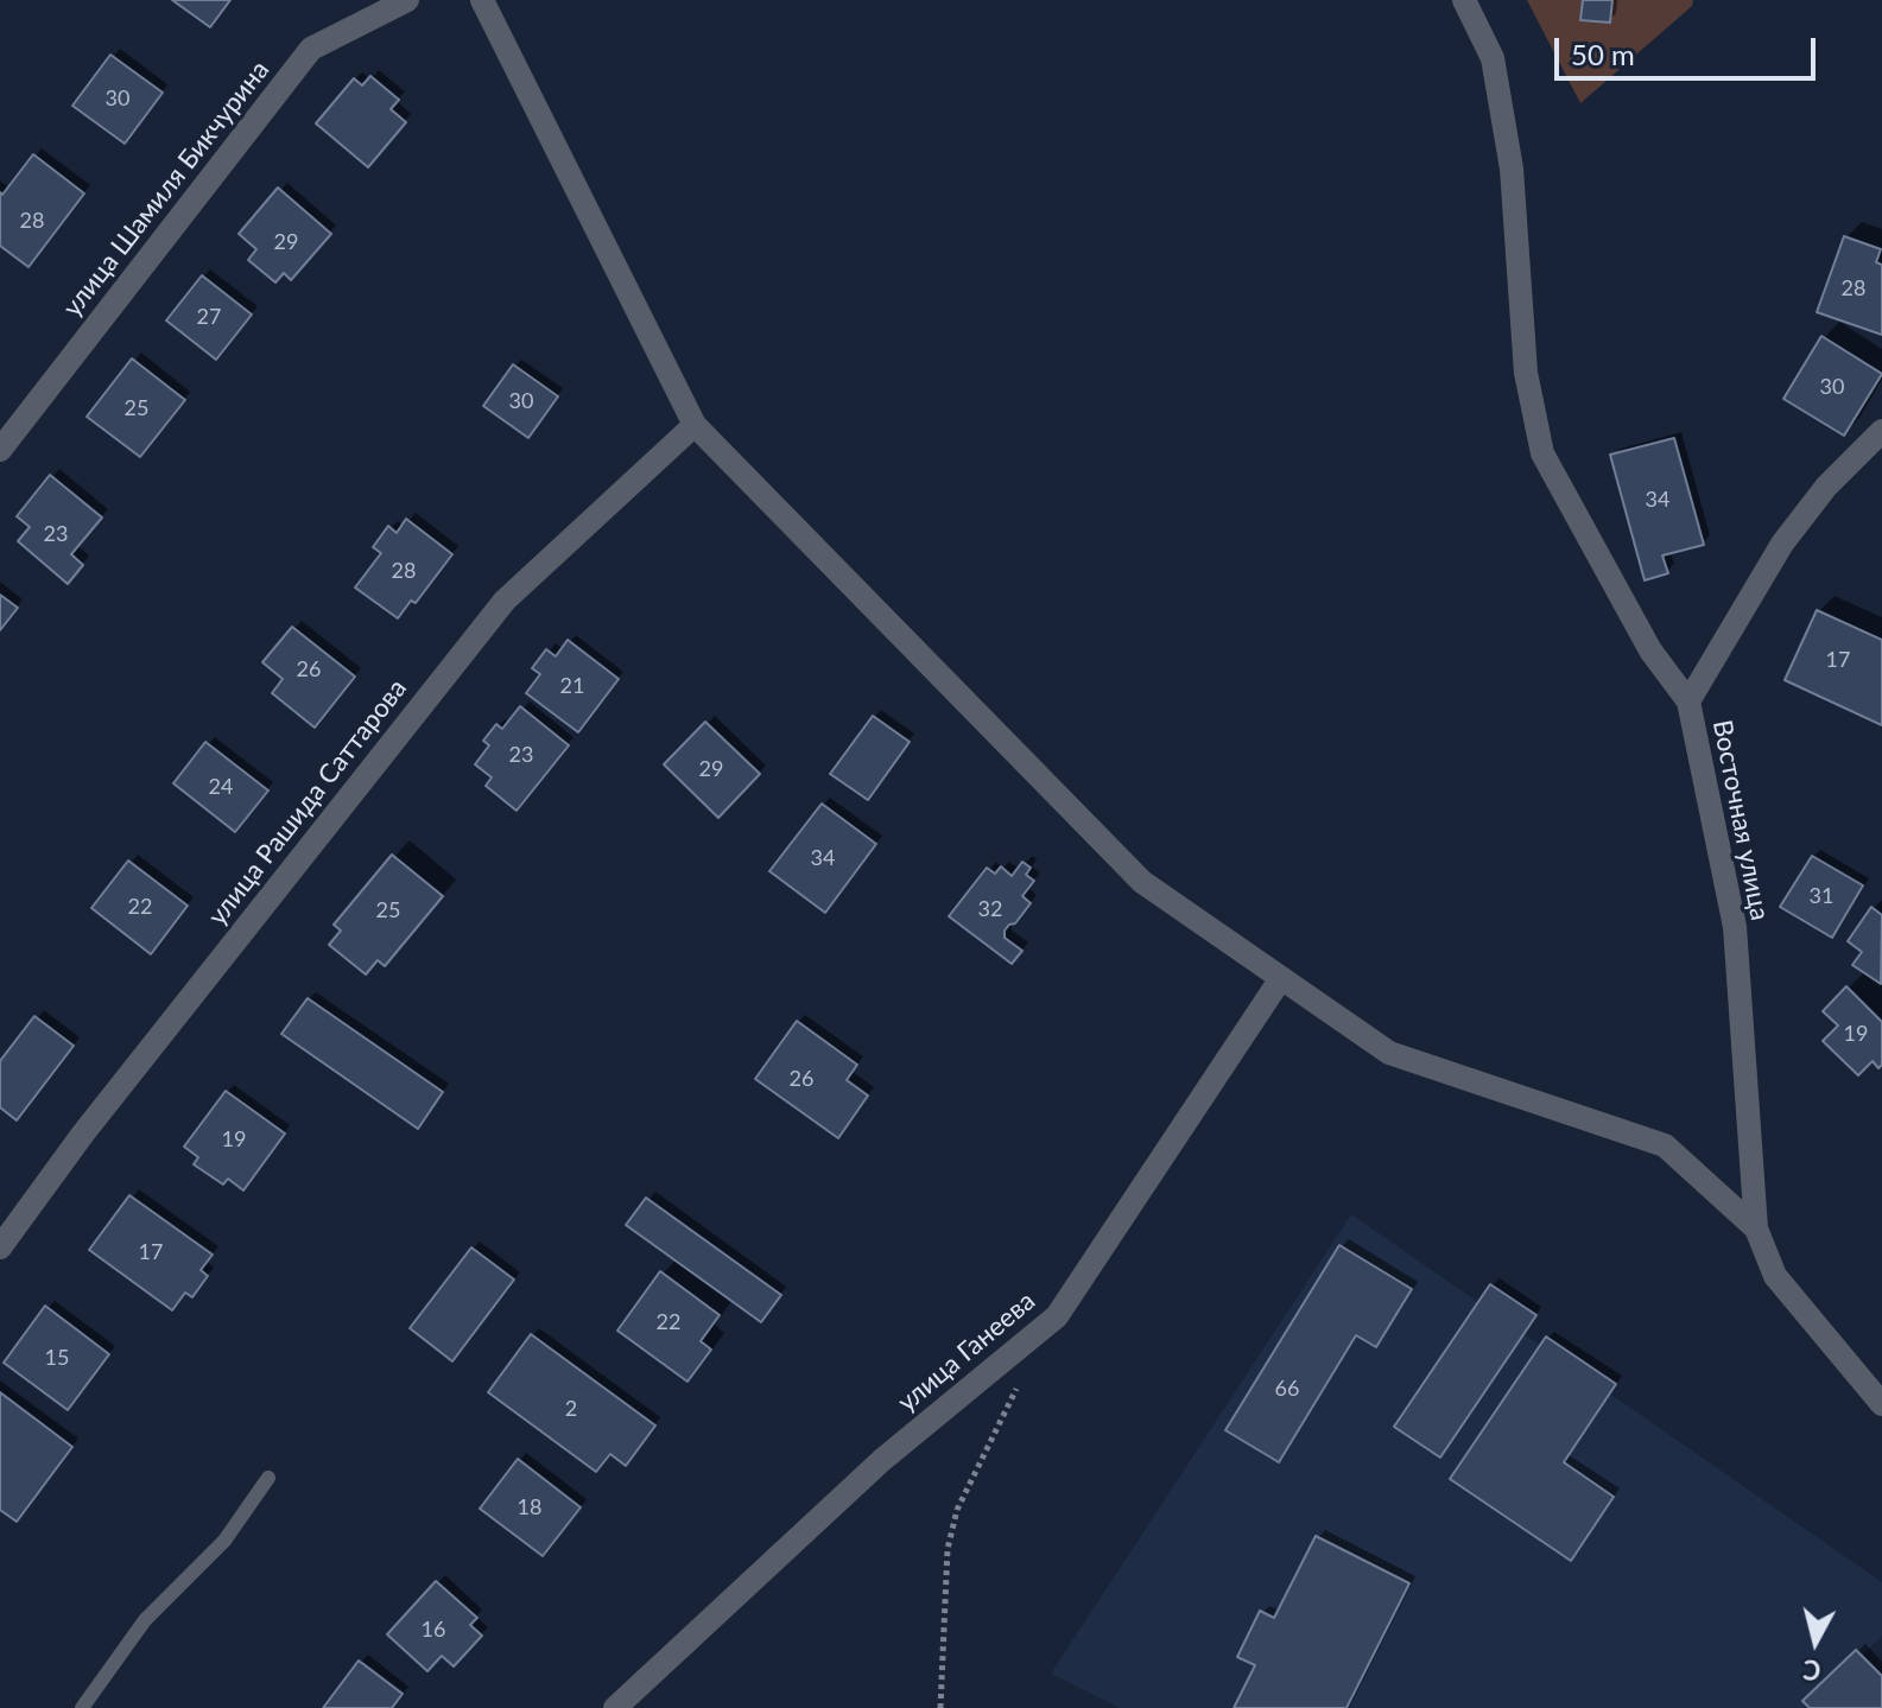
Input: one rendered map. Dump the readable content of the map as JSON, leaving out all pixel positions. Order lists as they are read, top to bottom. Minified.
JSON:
{"streets":{"street":["улица Шамиля Бикчурина","улица Рашида Саттарова","Восточная улица","улица Ганеева"]},"house_numbers":["30","28","29","28","27","30","30","25","34","23","28","17","26","21","23","29","24","34","31","22","32","25","19","26","19","17","22","15","66","2","18","16"],"scale_bar":"50 m","north":"bottom"}
